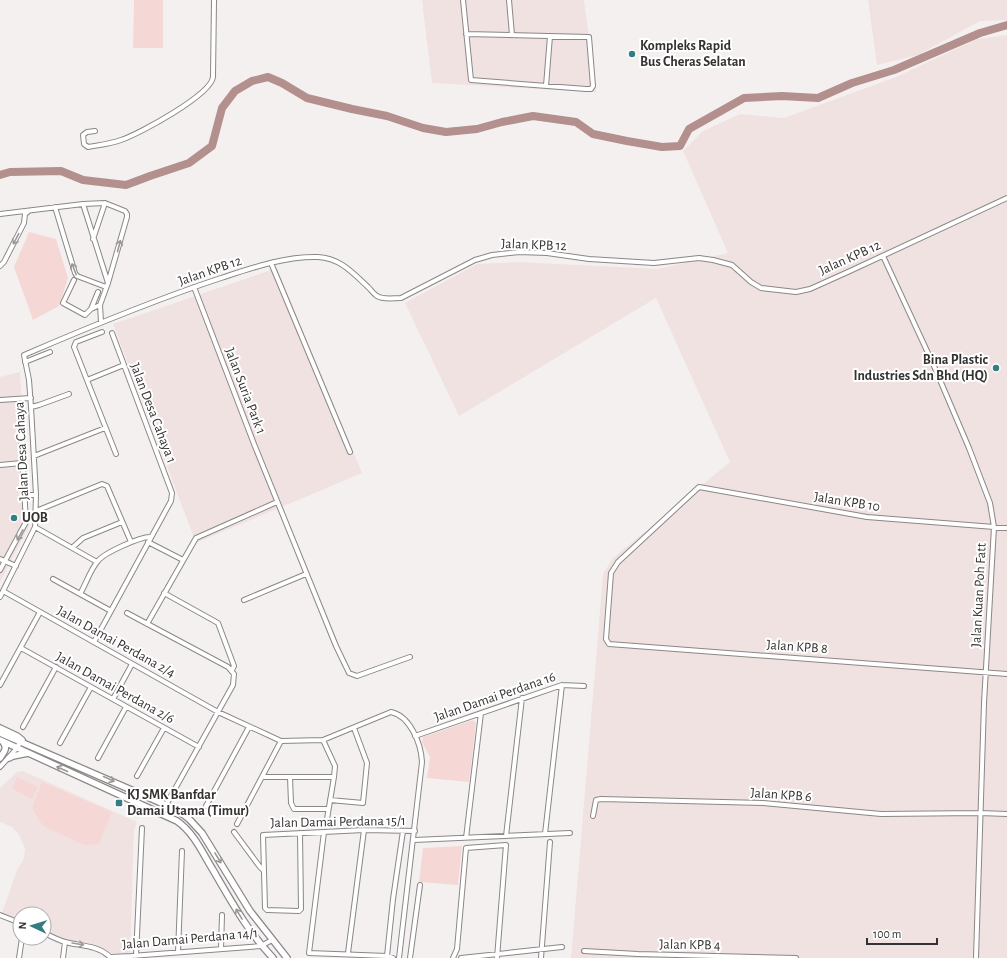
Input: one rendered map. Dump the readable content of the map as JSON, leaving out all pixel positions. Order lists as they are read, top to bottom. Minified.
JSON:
{"streets":{"street":["Jalan KPB 12","Jalan Suria Park 1","Jalan Desa Cahaya 1","Jalan Desa Cahaya","Jalan KPB 10","Jalan Kuan Poh Fatt","Jalan Damai Perdana 2/4","Jalan KPB 8","Jalan Damai Perdana 2/6","Jalan Damai Perdana 16","Jalan KPB 6","Jalan Damai Perdana 15/1","Jalan Damai Perdana 14/1","Jalan KPB 4"]},"crossings":[["Jalan KPB 12","Jalan Suria Park 1"],["Jalan KPB 12","Jalan Desa Cahaya"],["Jalan KPB 12","Jalan Kuan Poh Fatt"],["Jalan Desa Cahaya","Jalan Damai Perdana 2/4"],["Jalan KPB 10","Jalan Kuan Poh Fatt"],["Jalan KPB 10","Jalan KPB 8"],["Jalan Kuan Poh Fatt","Jalan KPB 8"],["Jalan Kuan Poh Fatt","Jalan KPB 6"]],"places":{"other":["Kompleks Rapid Bus Cheras Selatan","Bina Plastic Industries Sdn Bhd (HQ)","UOB"],"transit":["KJ SMK Banfdar Damai Utama (Timur)"]},"scale_bar":"100 m","north":"left"}
